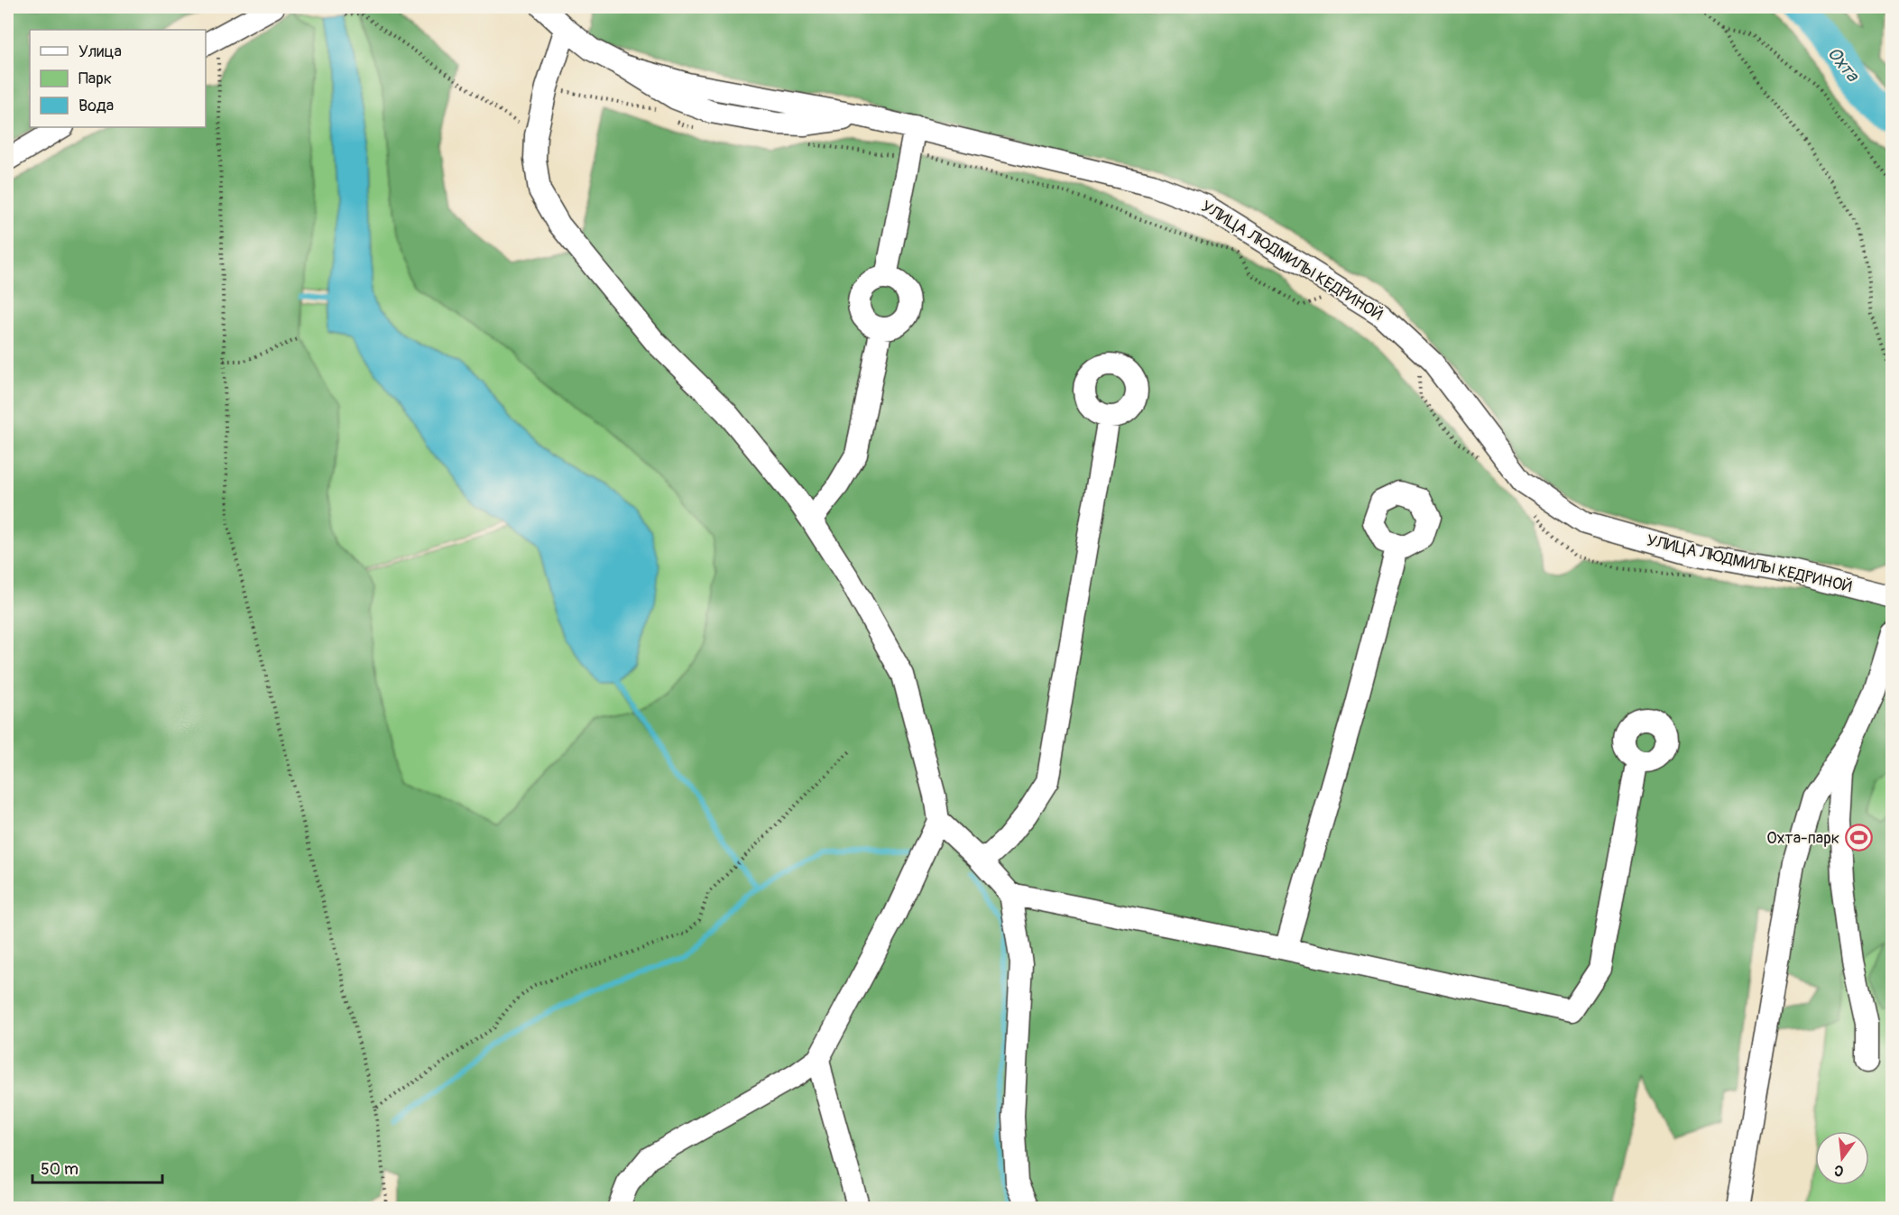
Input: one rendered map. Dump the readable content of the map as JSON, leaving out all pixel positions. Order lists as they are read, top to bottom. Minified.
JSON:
{"streets":{"street":["УЛИЦА ЛЮДМИЛЫ КЕДРИНОЙ"]},"water":["Охта"],"places":{"sports":["Охта-парк"]},"legend":["Улица","Парк","Вода"],"scale_bar":"50 m","north":"bottom"}
